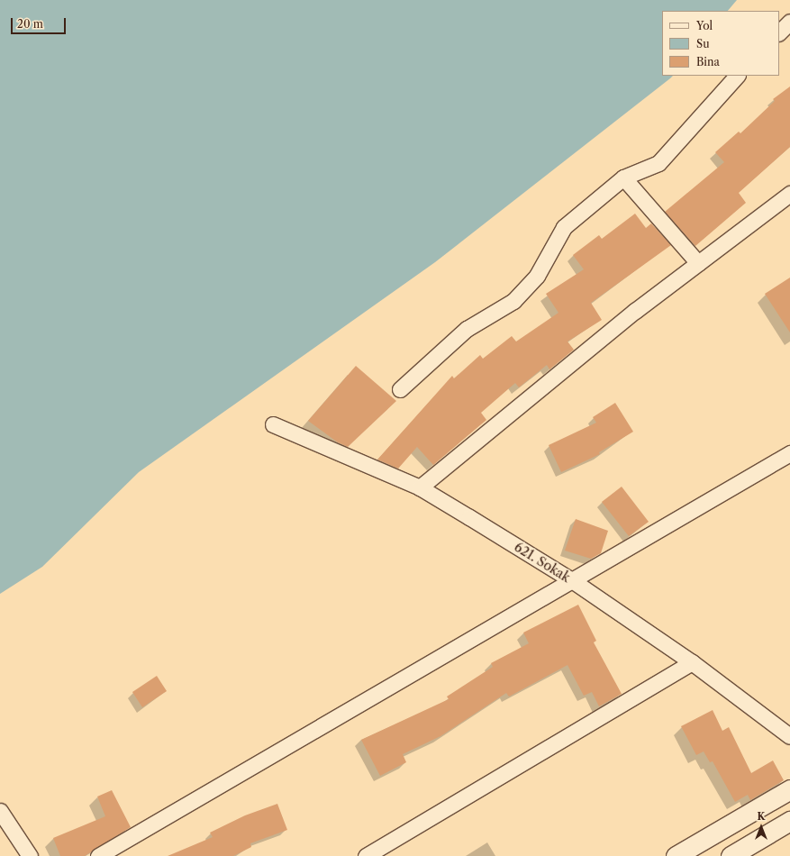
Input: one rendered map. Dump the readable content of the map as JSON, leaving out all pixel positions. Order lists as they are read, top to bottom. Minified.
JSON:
{"streets":{"street":["621. Sokak"]},"legend":["Yol","Su","Bina"],"scale_bar":"20 m","north":"top"}
